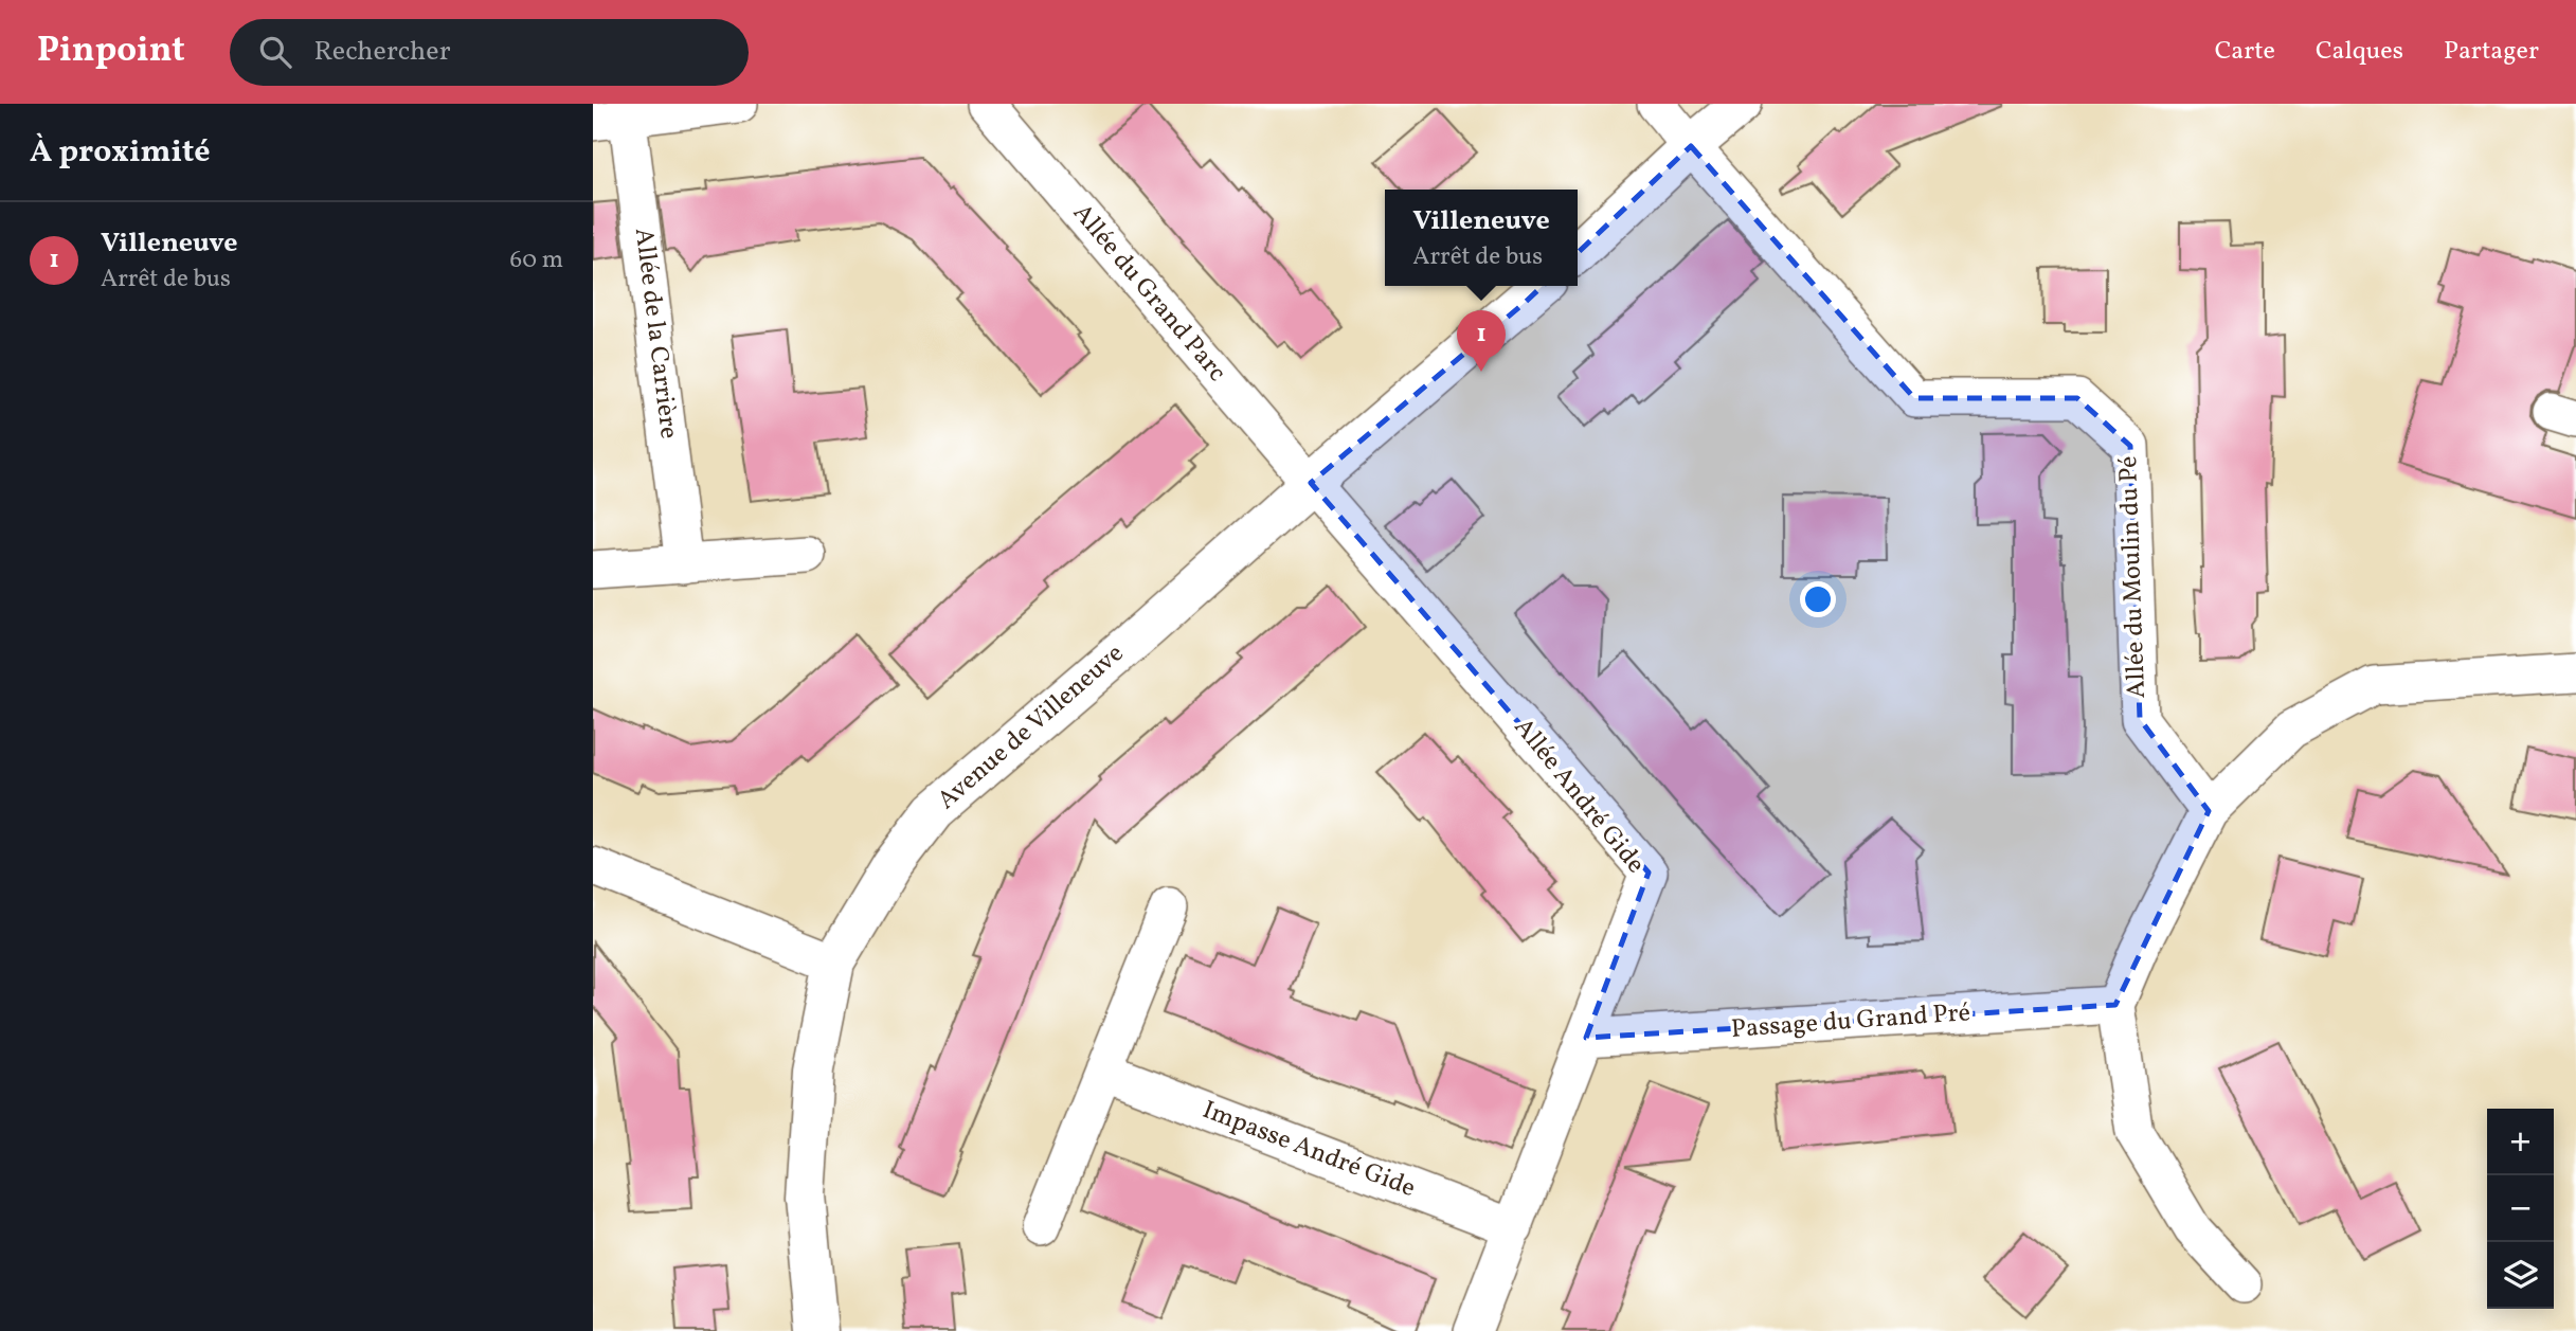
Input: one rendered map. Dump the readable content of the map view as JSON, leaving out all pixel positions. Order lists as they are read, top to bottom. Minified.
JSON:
{"streets":{"street":["Allée du Grand Parc","Allée de la Carrière","Allée du Moulin du Pé","Avenue de Villeneuve","Allée André Gide","Passage du Grand Pré","Impasse André Gide"]},"crossings":[["Allée du Grand Parc","Avenue de Villeneuve"],["Allée du Grand Parc","Allée André Gide"],["Avenue de Villeneuve","Allée André Gide"],["Allée André Gide","Passage du Grand Pré"],["Allée André Gide","Impasse André Gide"]],"page":{"header":"Pinpoint","search":"Rechercher","nav":["Carte","Calques","Partager"],"heading":"À proximité","popup":["Villeneuve","Arrêt de bus"],"list":[{"mark":"1","name":"Villeneuve","note":"Arrêt de bus","value":"60 m"}],"pins":"1","map_buttons":["+","−"]}}
